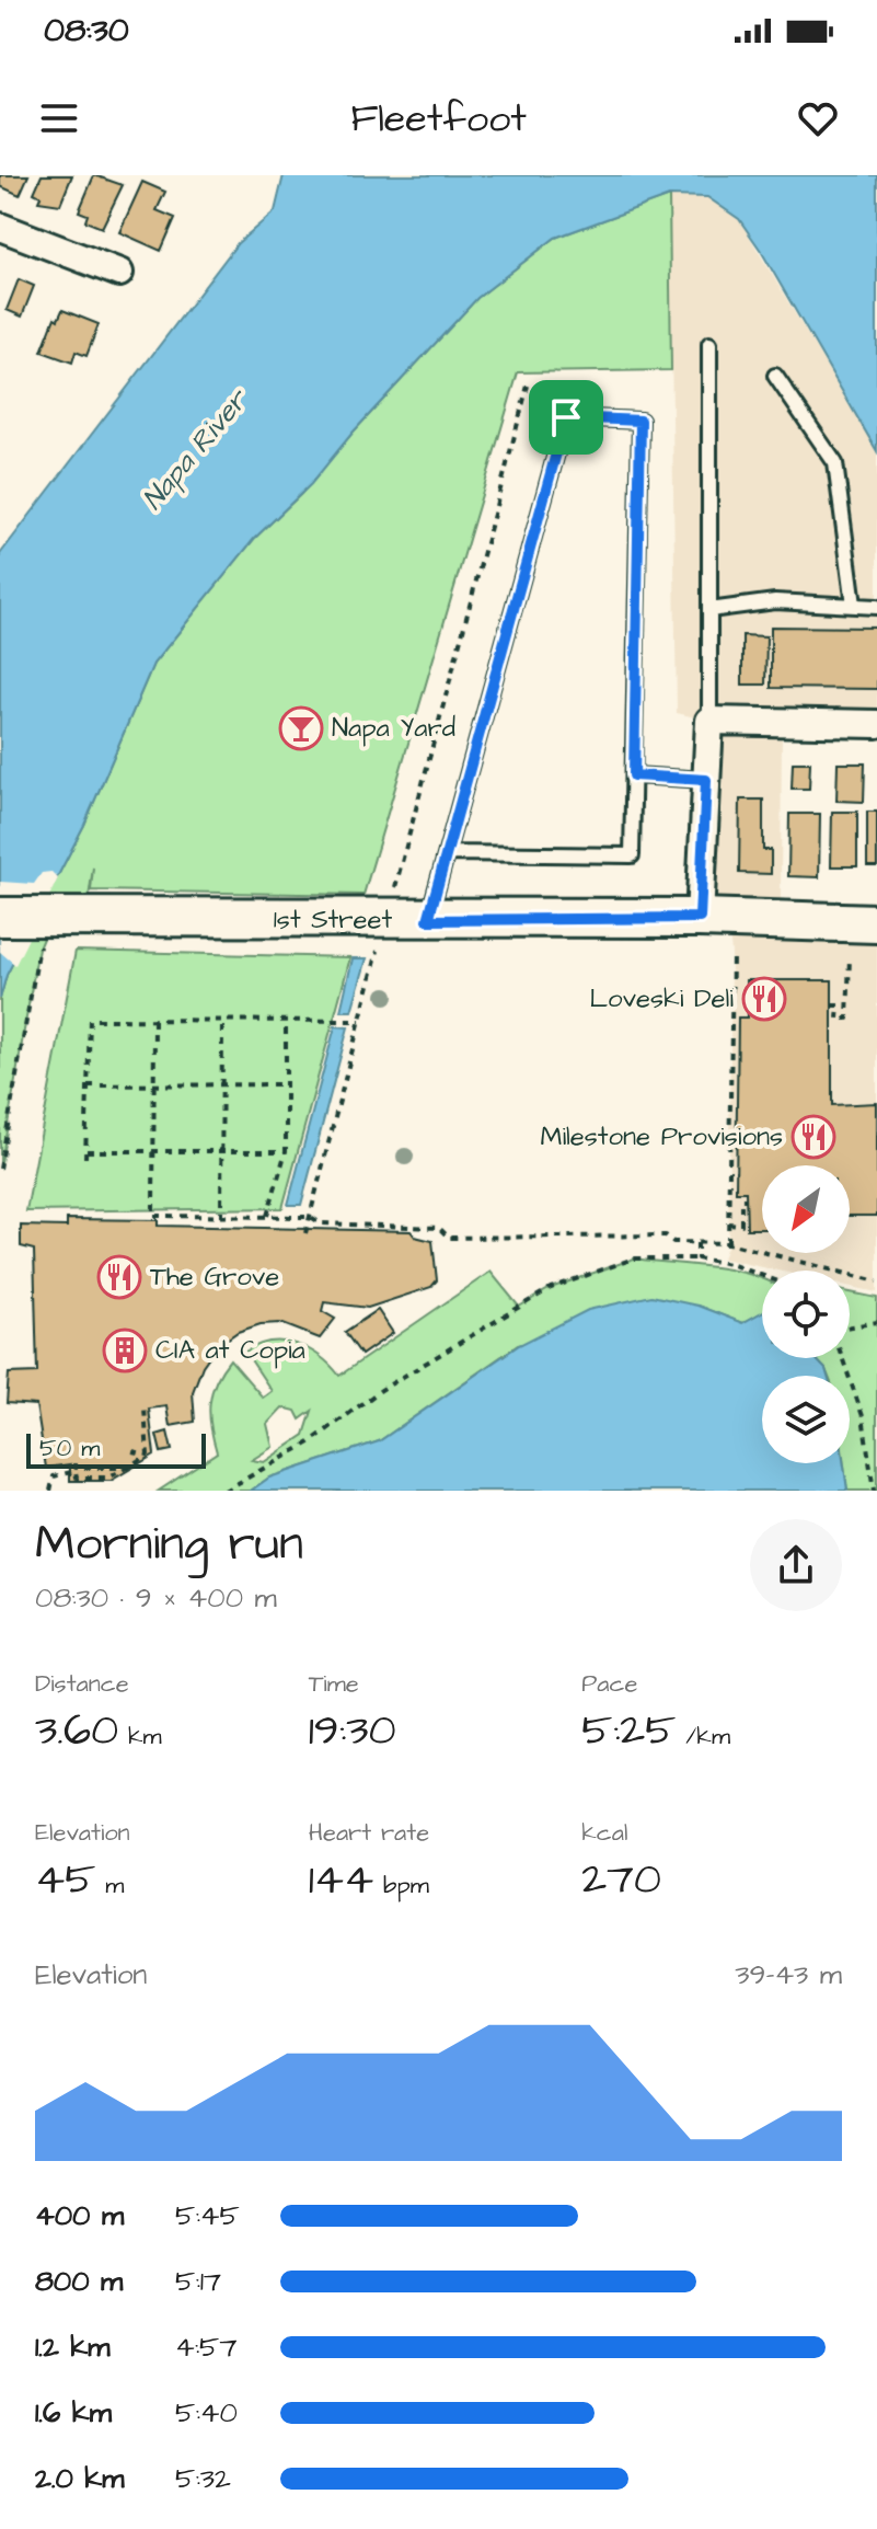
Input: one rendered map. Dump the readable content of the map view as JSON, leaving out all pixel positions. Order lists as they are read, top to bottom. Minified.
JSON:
{"streets":{"main road":["1st Street"]},"water":["Napa River"],"places":{"bar":["Napa Yard"],"restaurant":["Loveski Deli","Milestone Provisions","The Grove"],"building":["CIA at Copia"]},"scale_bar":"50 m","north":"bottom left","page":{"status":"08:30","header":"Fleetfoot","scale":"50 m","heading":["Morning run","08:30 · 9 × 400 m"],"stats":[["Distance","3.60 km"],["Time","19:30"],["Pace","5:25 /km"],["Elevation","45 m"],["Heart rate","144 bpm"],["kcal","270"]],"chart":["Elevation","39–43 m"],"list":[{"name":"400 m","note":"5:45"},{"name":"800 m","note":"5:17"},{"name":"1.2 km","note":"4:57"},{"name":"1.6 km","note":"5:40"},{"name":"2.0 km","note":"5:32"}]}}
